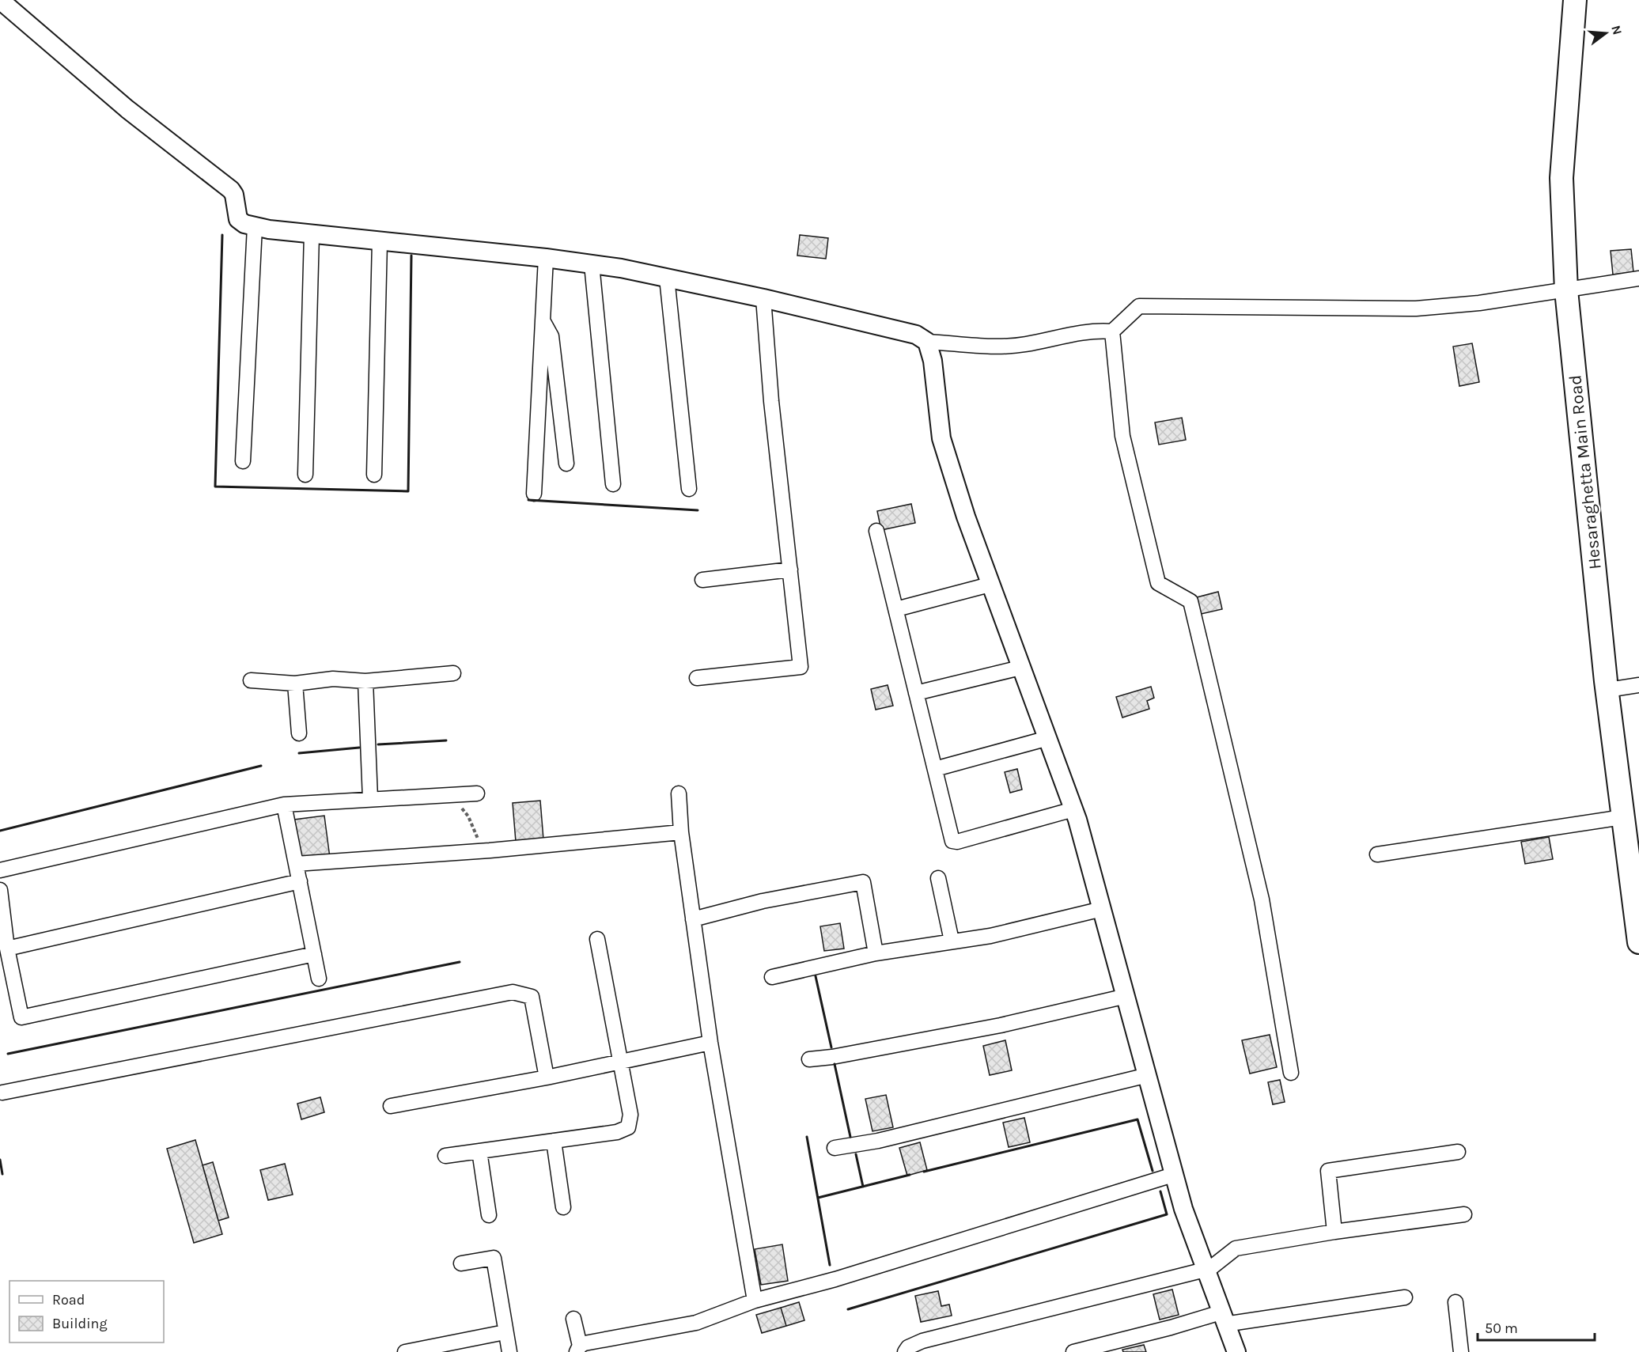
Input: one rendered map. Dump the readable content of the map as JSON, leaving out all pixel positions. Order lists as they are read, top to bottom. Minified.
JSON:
{"streets":{"main road":["Hesaraghetta Main Road"]},"legend":["Road","Building"],"scale_bar":"50 m","north":"right"}
